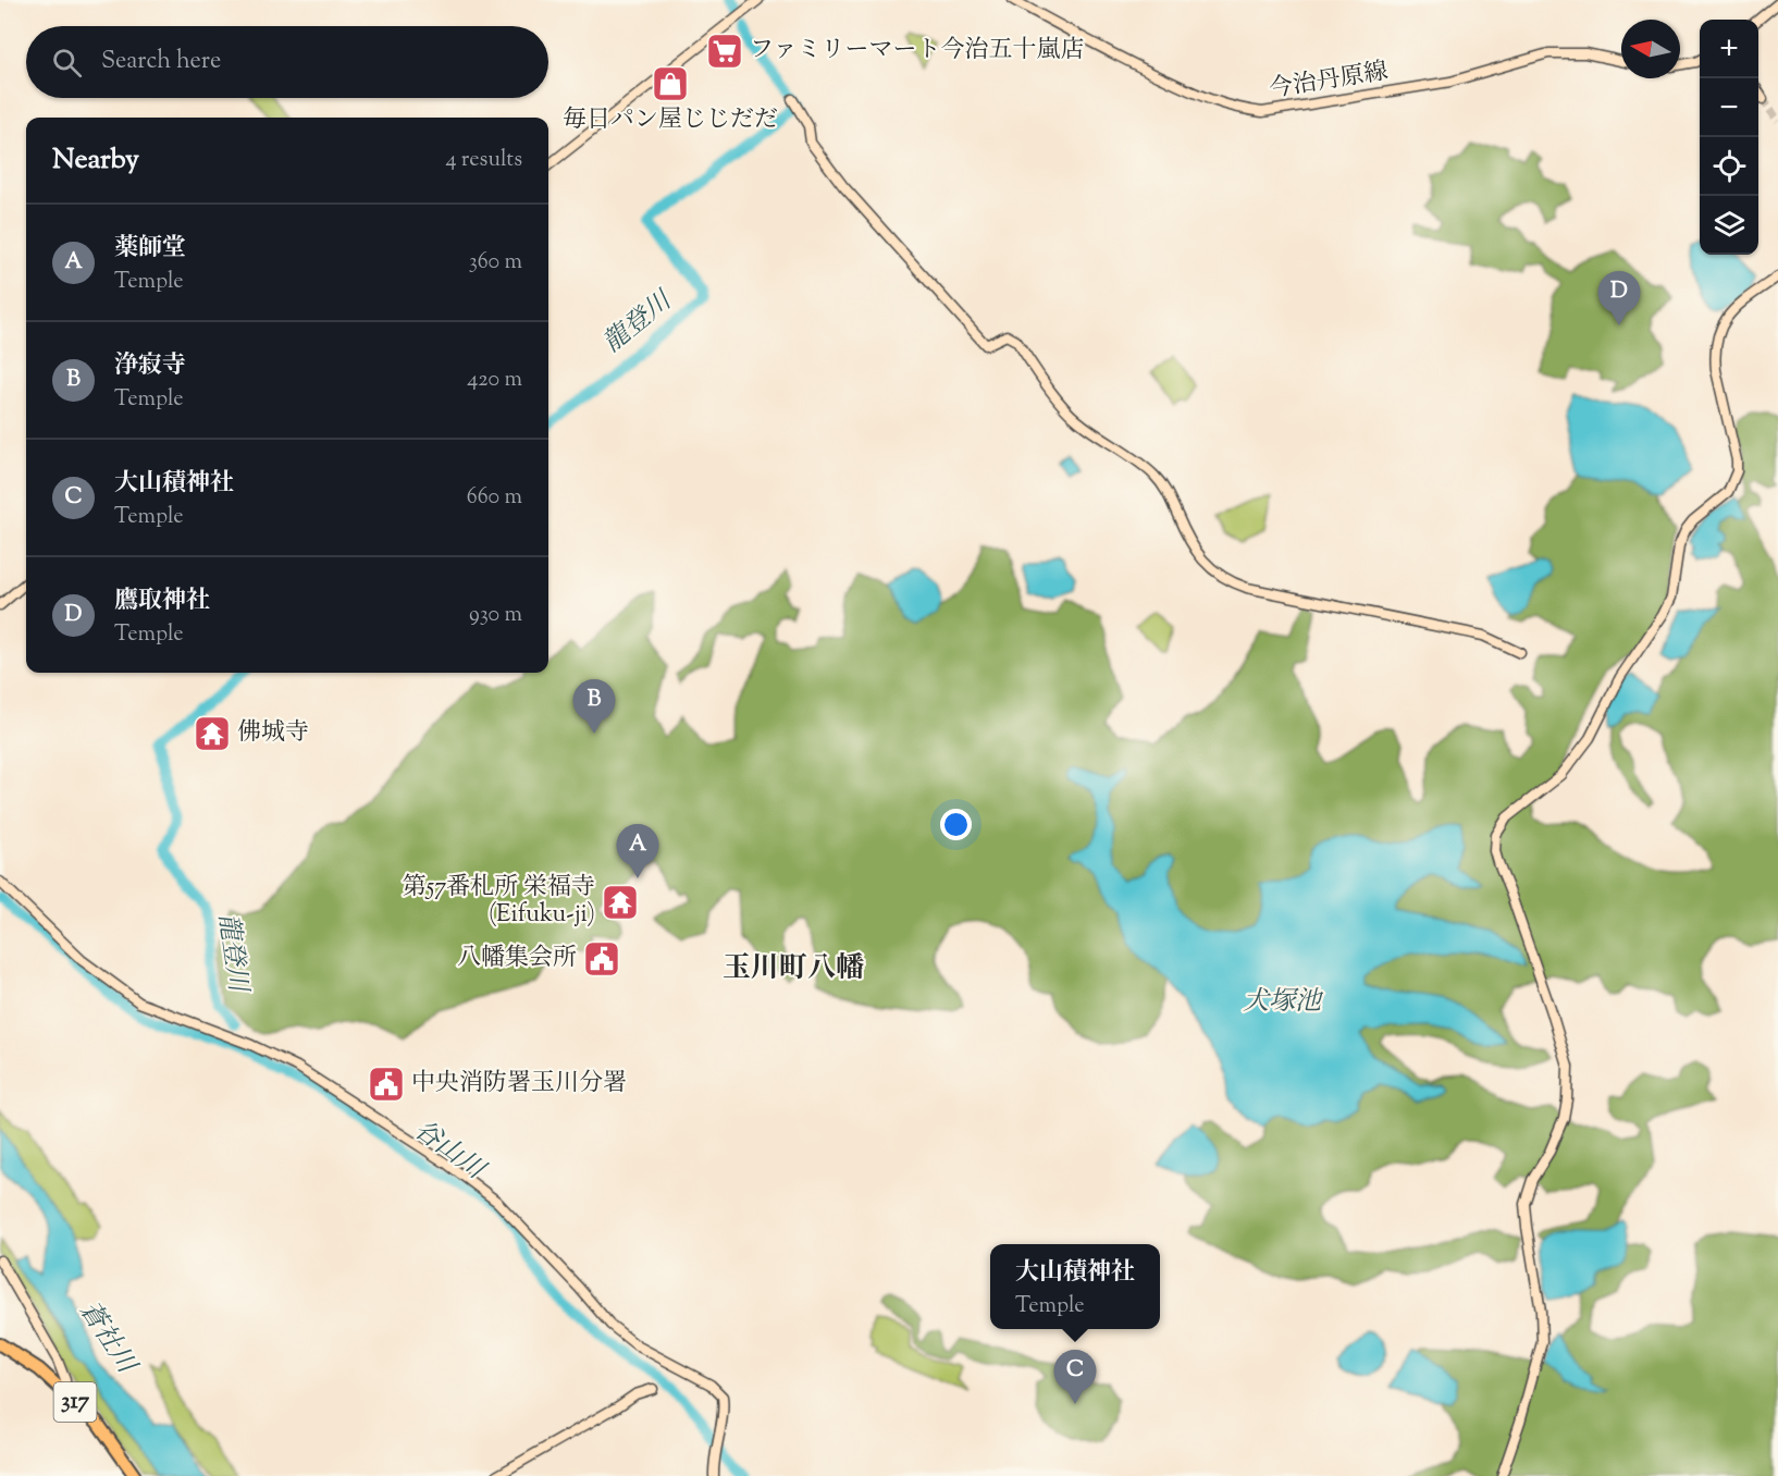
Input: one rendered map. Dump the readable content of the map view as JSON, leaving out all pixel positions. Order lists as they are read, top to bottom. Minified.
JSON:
{"streets":{"highway":["317"],"street":["今治丹原線"]},"districts":["玉川町八幡"],"water":["龍登川","犬塚池","谷山川","蒼社川"],"places":{"supermarket":["ファミリーマート今治五十嵐店"],"shop":["毎日パン屋じじだだ"],"temple":["佛城寺","第57番札所 栄福寺 (Eifuku-ji)"],"public building":["八幡集会所","中央消防署玉川分署"]},"north":"left","page":{"map_buttons":["+","−"],"search":"Search here","heading":["Nearby","4 results"],"list":[{"mark":"A","name":"薬師堂","note":"Temple","value":"360 m"},{"mark":"B","name":"浄寂寺","note":"Temple","value":"420 m"},{"mark":"C","name":"大山積神社","note":"Temple","value":"660 m"},{"mark":"D","name":"鷹取神社","note":"Temple","value":"930 m"}],"pins":["D","B","A","C"],"popup":["大山積神社","Temple"]}}
